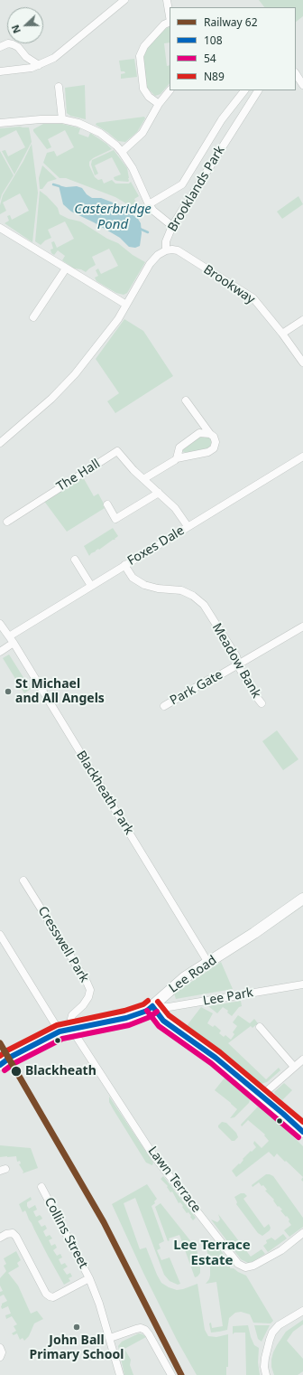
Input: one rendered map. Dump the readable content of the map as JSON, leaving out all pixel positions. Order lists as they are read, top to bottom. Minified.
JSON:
{"streets":{"main road":["Lee Road"],"street":["Brooklands Park","Brookway","The Hall","Foxes Dale","Meadow Bank","Park Gate","Blackheath Park","Cresswell Park","Lee Park","Lawn Terrace","Collins Street"]},"crossings":[["Brooklands Park","Brookway"],["The Hall","Foxes Dale"],["Foxes Dale","Meadow Bank"],["Foxes Dale","Blackheath Park"],["Meadow Bank","Park Gate"],["Blackheath Park","Lee Road"],["Cresswell Park","Lee Road"],["Cresswell Park","Lawn Terrace"],["Lee Road","Lee Park"],["Lee Road","Lawn Terrace"]],"districts":["Lee Terrace Estate"],"water":["Casterbridge Pond"],"places":["St Michael and All Angels","Blackheath","John Ball Primary School"],"lines":["transit line N89","transit line 108","transit line 54","rail line 62"],"legend":["Railway 62","108","54","N89"],"north":"left"}
